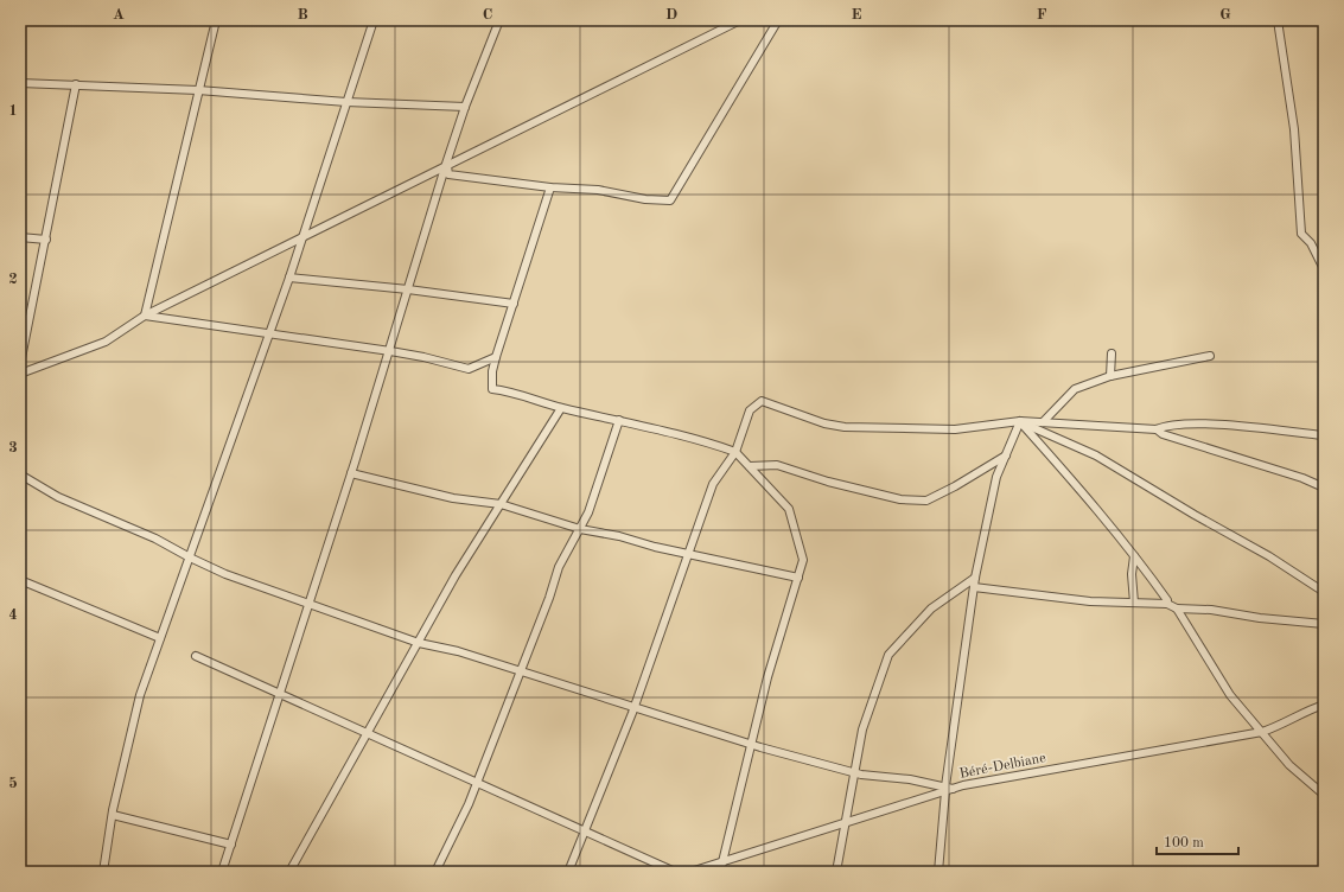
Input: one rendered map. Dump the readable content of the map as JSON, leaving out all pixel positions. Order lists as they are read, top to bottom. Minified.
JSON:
{"streets":{"street":["Béré-Delbiane"]},"scale_bar":"100 m","grid":{"columns":["A","B","C","D","E","F","G"],"rows":["1","2","3","4","5"]}}
